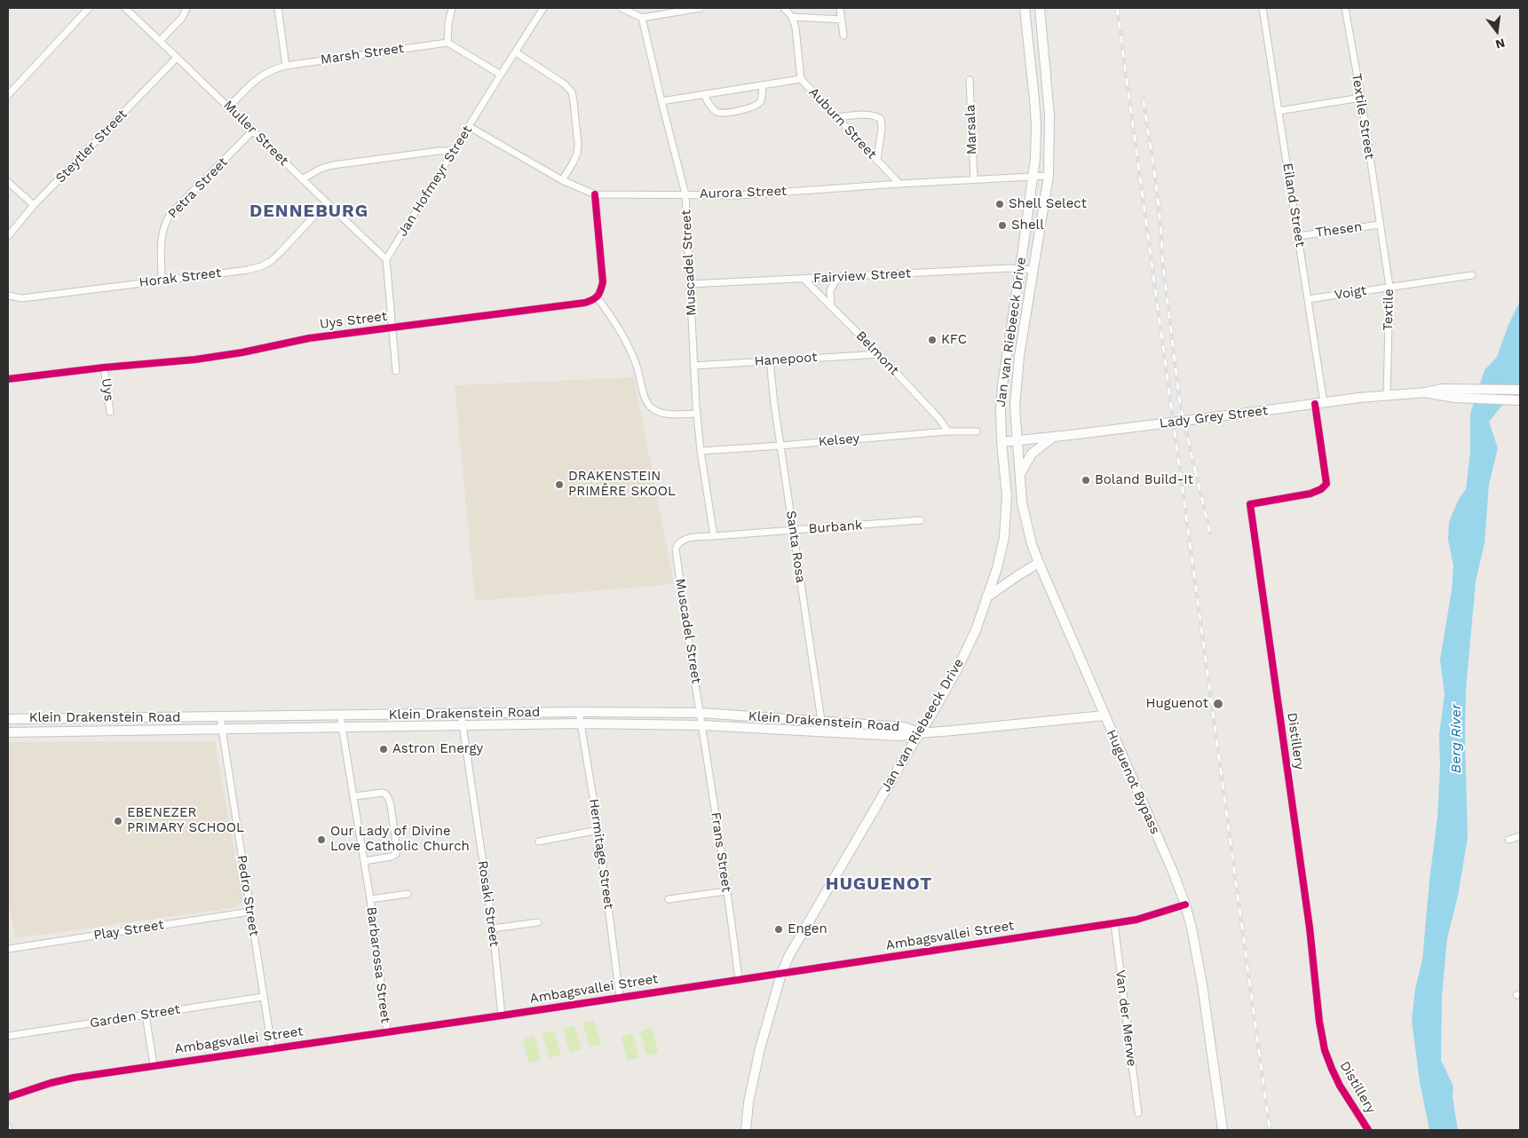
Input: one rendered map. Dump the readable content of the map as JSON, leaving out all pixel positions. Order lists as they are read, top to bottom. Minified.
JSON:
{"streets":{"main road":["Jan van Riebeeck Drive","Lady Grey Street","Klein Drakenstein Road","Huguenot Bypass"],"street":["Marsh Street","Textile Street","Auburn Street","Marsala","Muller Street","Steytler Street","Jan Hofmeyr Street","Petra Street","Aurora Street","Eiland Street","Thesen","Muscadel Street","Fairview Street","Horak Street","Voigt","Textile","Uys Street","Belmont","Hanepoot","Uys","Kelsey","Burbank","Santa Rosa","Distillery","Frans Street","Hermitage Street","Pedro Street","Rosaki Street","Play Street","Ambagsvallei Street","Barbarossa Street","Garden Street","Van der Merwe"]},"crossings":[["Marsh Street","Muller Street"],["Textile Street","Thesen"],["Textile Street","Textile"],["Auburn Street","Aurora Street"],["Marsala","Aurora Street"],["Muller Street","Steytler Street"],["Muller Street","Jan Hofmeyr Street"],["Muller Street","Petra Street"],["Muller Street","Horak Street"],["Jan Hofmeyr Street","Aurora Street"],["Petra Street","Horak Street"],["Aurora Street","Muscadel Street"],["Aurora Street","Jan van Riebeeck Drive"],["Eiland Street","Thesen"],["Eiland Street","Voigt"],["Eiland Street","Lady Grey Street"],["Eiland Street","Distillery"],["Thesen","Textile"],["Muscadel Street","Fairview Street"],["Muscadel Street","Hanepoot"],["Muscadel Street","Kelsey"],["Muscadel Street","Burbank"],["Muscadel Street","Klein Drakenstein Road"],["Muscadel Street","Frans Street"],["Fairview Street","Jan van Riebeeck Drive"],["Fairview Street","Belmont"],["Voigt","Textile"],["Textile","Lady Grey Street"],["Uys Street","Uys"],["Jan van Riebeeck Drive","Lady Grey Street"],["Jan van Riebeeck Drive","Klein Drakenstein Road"],["Jan van Riebeeck Drive","Huguenot Bypass"],["Jan van Riebeeck Drive","Ambagsvallei Street"],["Belmont","Hanepoot"],["Belmont","Kelsey"],["Hanepoot","Santa Rosa"],["Lady Grey Street","Distillery"],["Lady Grey Street","Huguenot Bypass"],["Kelsey","Santa Rosa"],["Burbank","Santa Rosa"],["Santa Rosa","Klein Drakenstein Road"],["Klein Drakenstein Road","Huguenot Bypass"],["Klein Drakenstein Road","Frans Street"],["Klein Drakenstein Road","Hermitage Street"],["Klein Drakenstein Road","Pedro Street"],["Klein Drakenstein Road","Rosaki Street"],["Klein Drakenstein Road","Barbarossa Street"],["Huguenot Bypass","Ambagsvallei Street"],["Frans Street","Ambagsvallei Street"],["Hermitage Street","Ambagsvallei Street"],["Pedro Street","Play Street"],["Pedro Street","Ambagsvallei Street"],["Pedro Street","Garden Street"],["Rosaki Street","Ambagsvallei Street"],["Ambagsvallei Street","Barbarossa Street"],["Ambagsvallei Street","Van der Merwe"]],"districts":["DENNEBURG","HUGUENOT"],"water":["Berg River"],"places":["Shell Select","Shell","KFC","Boland Build-It","DRAKENSTEIN PRIMÊRE SKOOL","Huguenot","Astron Energy","EBENEZER PRIMARY SCHOOL","Our Lady of Divine Love Catholic Church","Engen"],"north":"bottom"}
